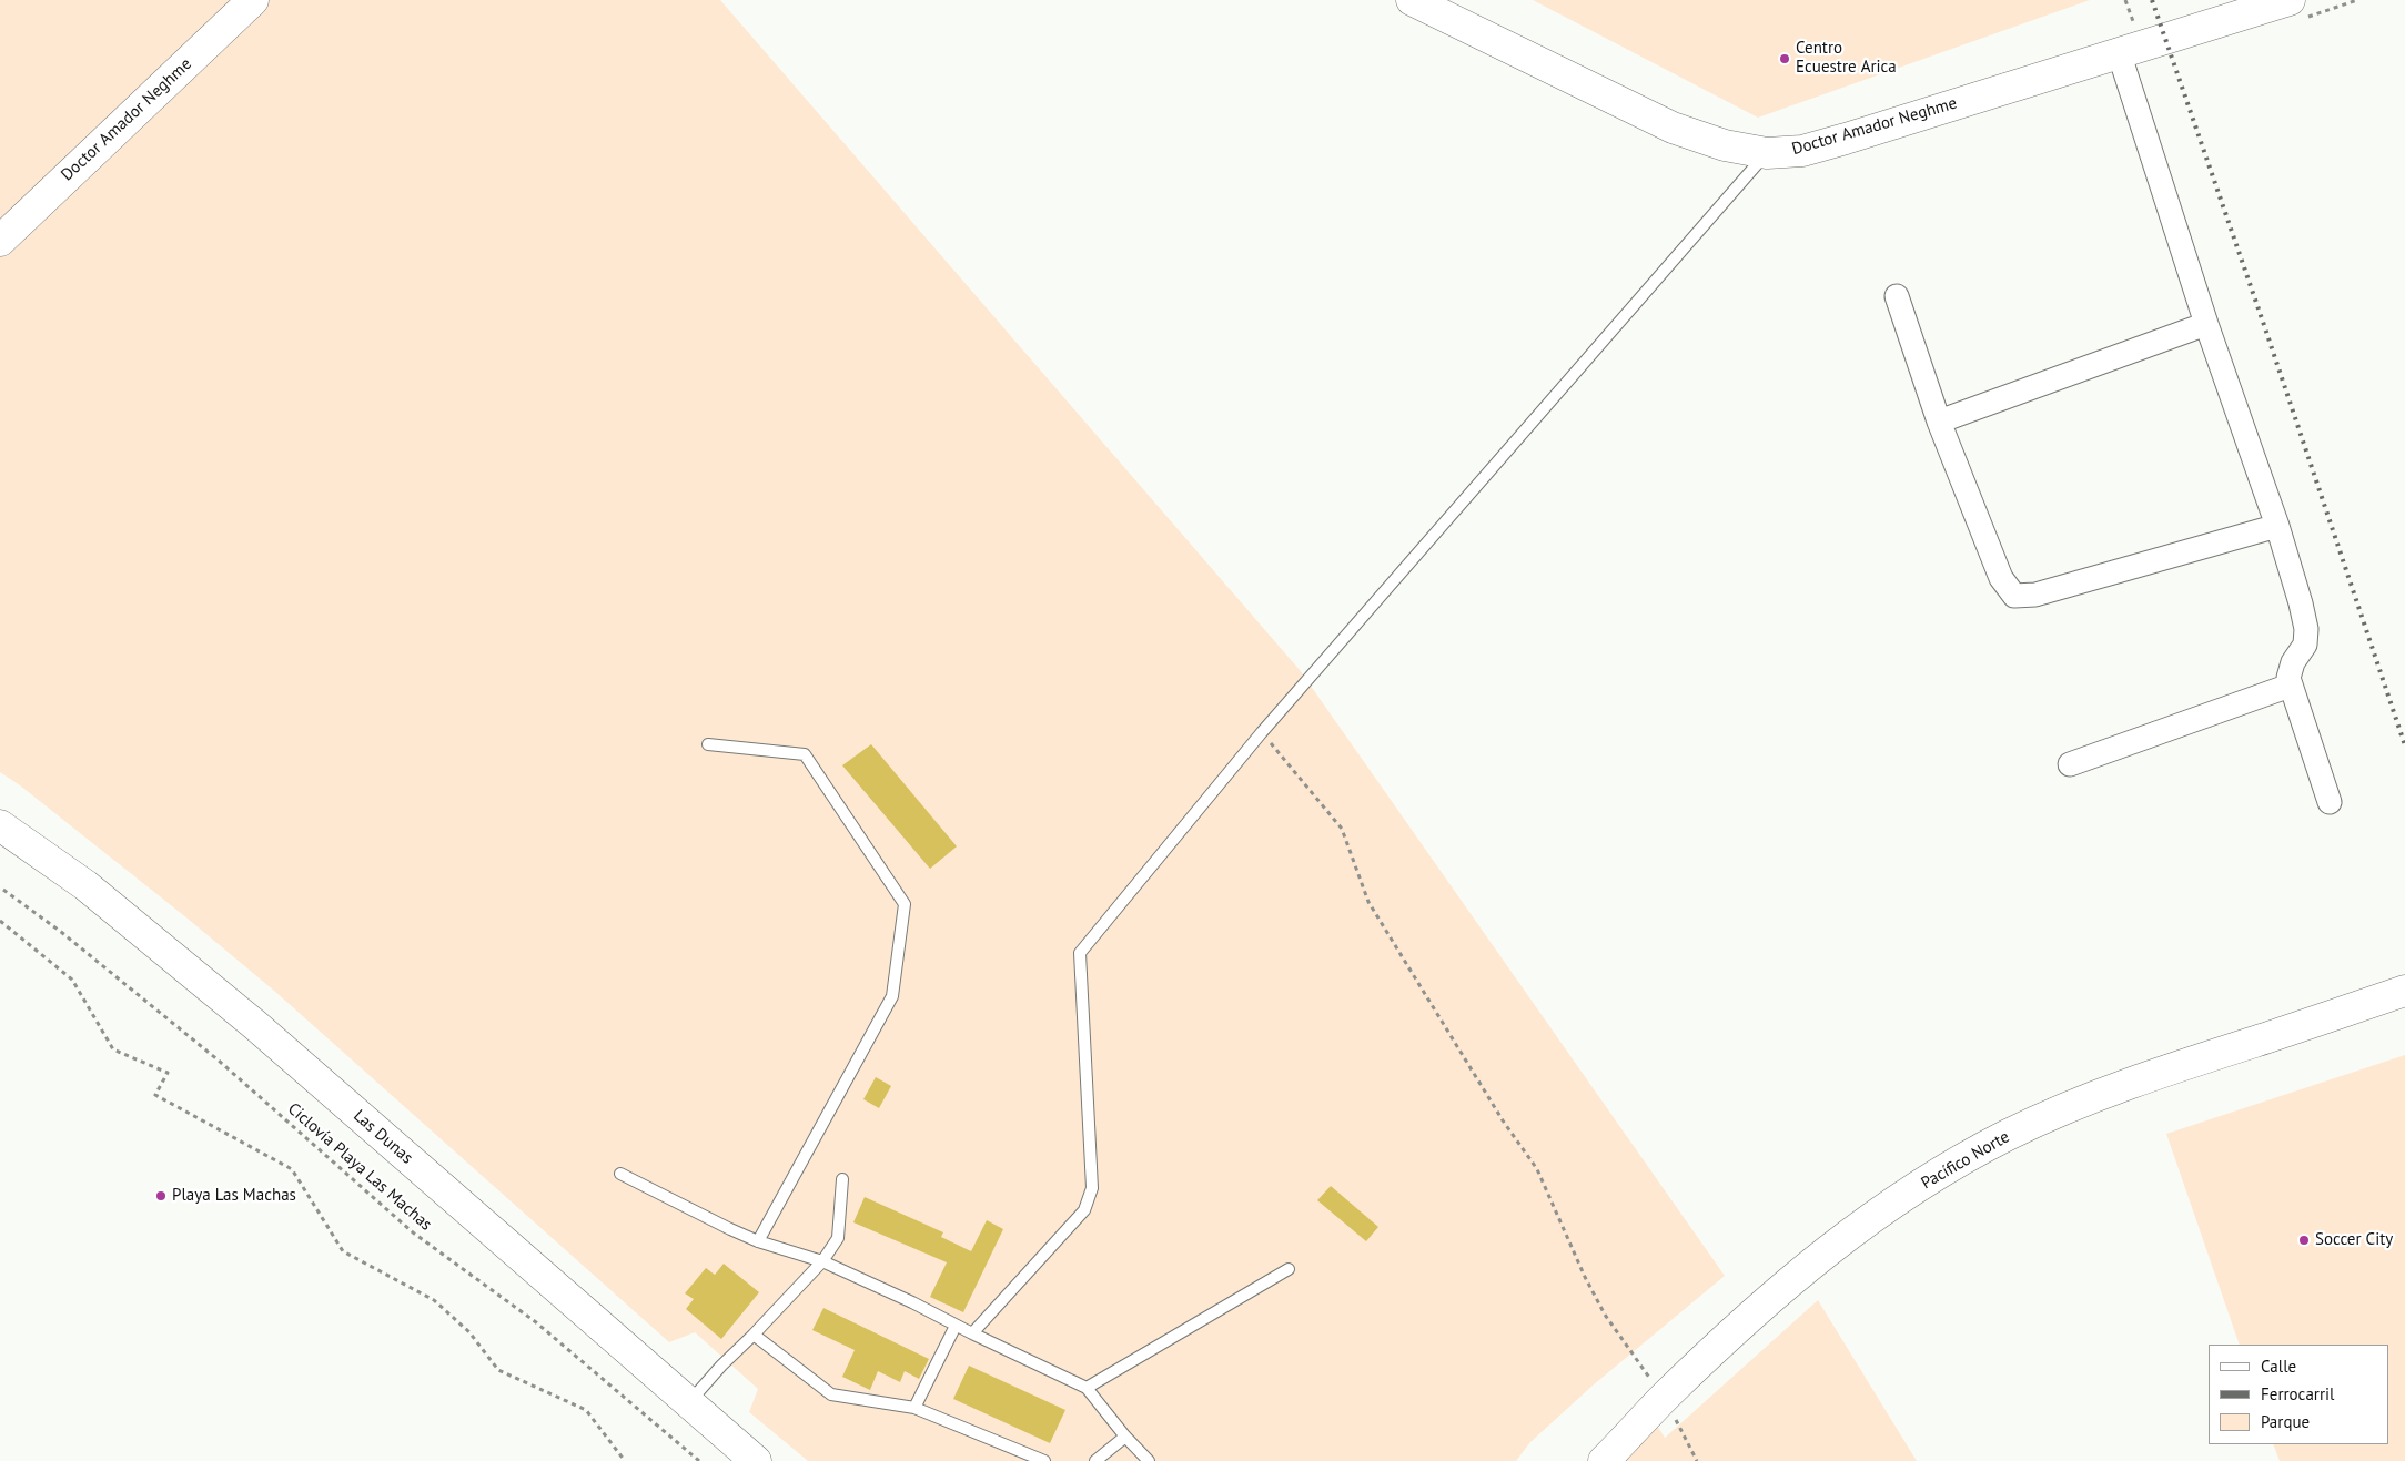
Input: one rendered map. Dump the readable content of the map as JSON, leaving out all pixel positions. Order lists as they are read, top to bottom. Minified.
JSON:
{"streets":{"main road":["Doctor Amador Neghme","Las Dunas","Pacífico Norte"],"path":["Ciclovía Playa Las Machas"]},"places":["Centro Ecuestre Arica","Playa Las Machas","Soccer City"],"legend":["Calle","Ferrocarril","Parque"]}
